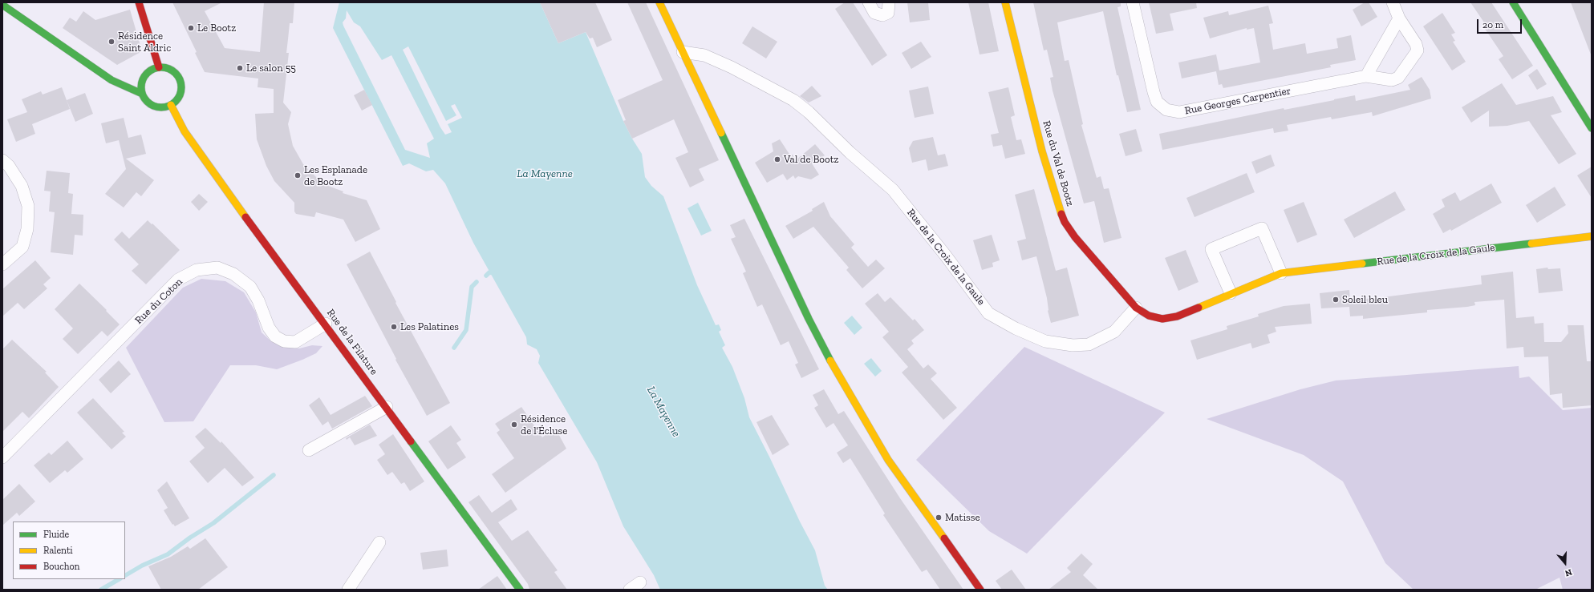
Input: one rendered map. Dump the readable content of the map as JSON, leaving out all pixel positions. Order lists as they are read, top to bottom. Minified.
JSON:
{"streets":{"street":["Rue Georges Carpentier","Rue du Val de Bootz","Rue de la Croix de la Gaule","Rue du Coton","Rue de la Filature"]},"crossings":[["Rue du Val de Bootz","Rue de la Croix de la Gaule"],["Rue du Coton","Rue de la Filature"]],"water":["La Mayenne"],"places":["Le Bootz","Résidence Saint Aldric","Le salon 55","Val de Bootz","Les Esplanade de Bootz","Soleil bleu","Les Palatines","Résidence de l'Écluse","Matisse"],"legend":["Fluide","Ralenti","Bouchon"],"scale_bar":"20 m","north":"bottom"}
